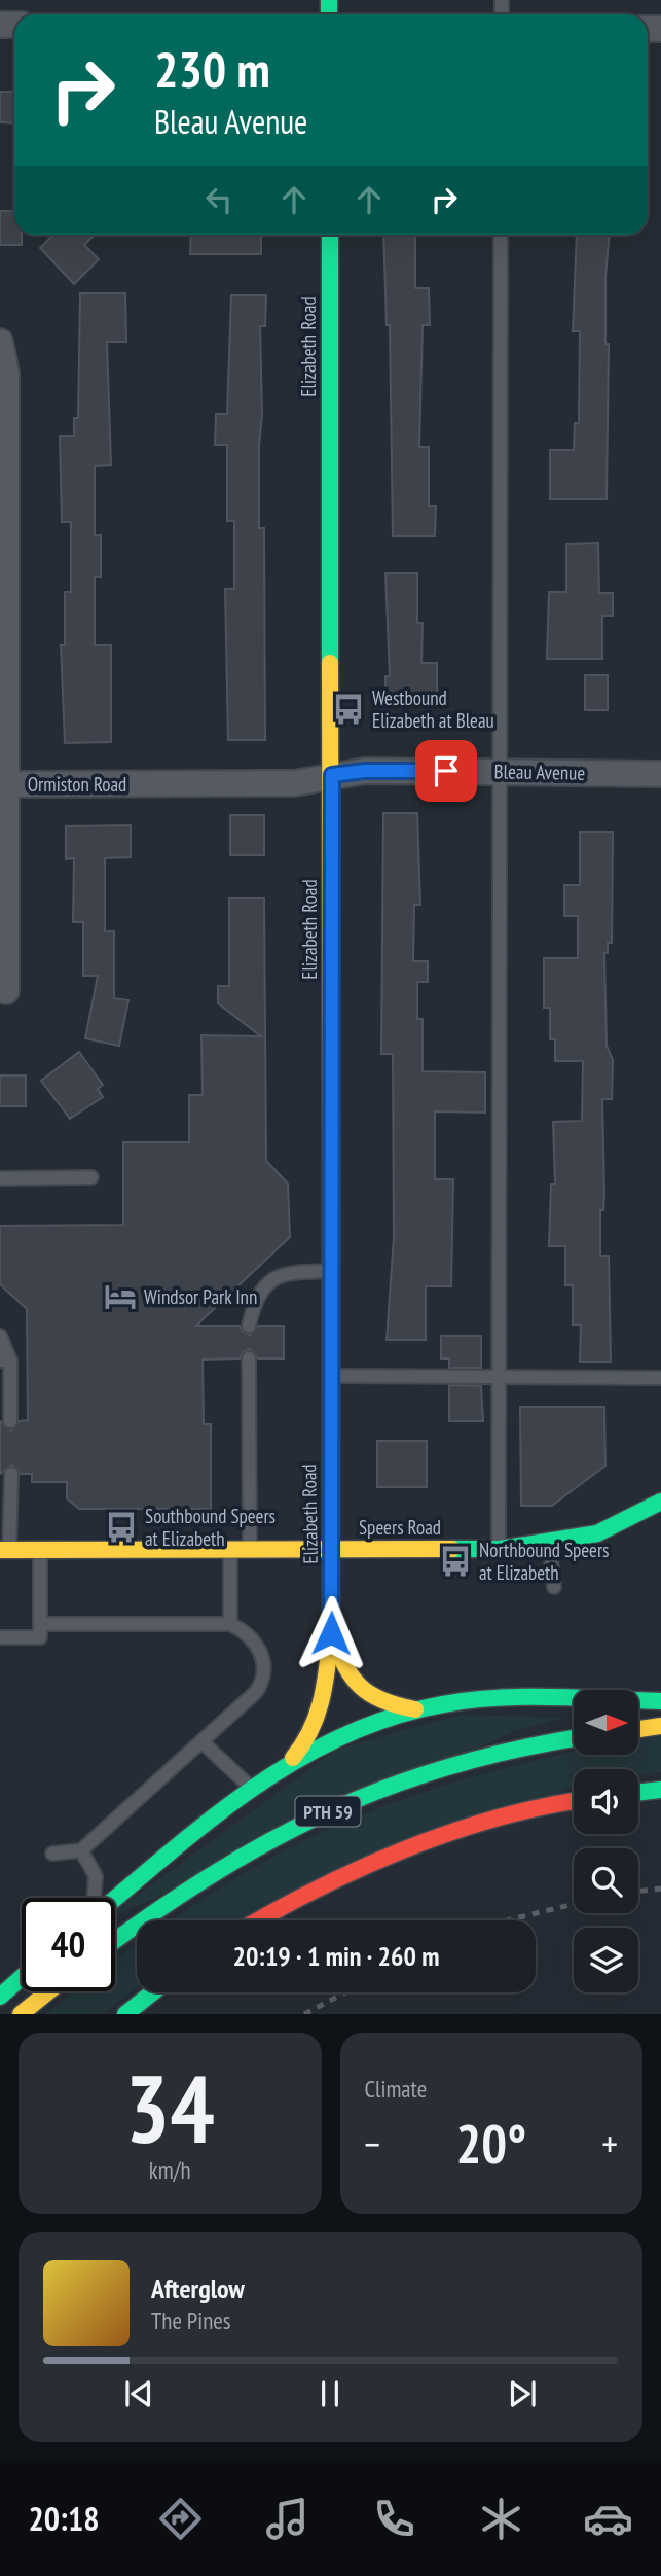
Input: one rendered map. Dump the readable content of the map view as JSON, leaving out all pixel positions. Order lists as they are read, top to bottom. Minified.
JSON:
{"streets":{"street":["Elizabeth Road","Bleau Avenue","Ormiston Road","Speers Road","PTH 59"]},"crossings":[["Elizabeth Road","Bleau Avenue"],["Elizabeth Road","Ormiston Road"],["Elizabeth Road","Speers Road"],["Bleau Avenue","Ormiston Road"]],"places":{"bus stop":["Westbound Elizabeth at Bleau","Southbound Speers at Elizabeth","Northbound Speers at Elizabeth"],"hotel":["Windsor Park Inn"]},"north":"right","page":{"turn":["230 m","Bleau Avenue"],"limit":"40","trip":"20:19 · 1 min · 260 m","tile":[["34","km/h"],"Climate"],"heat":["−","20°","+"],"song":["Afterglow","The Pines"],"tabs":"20:18"}}
